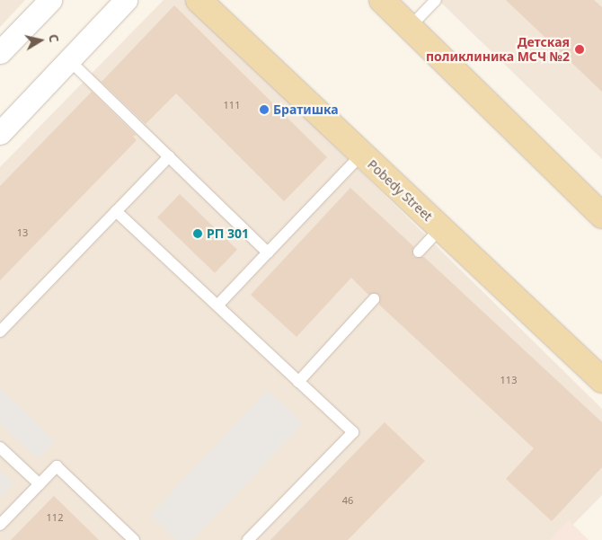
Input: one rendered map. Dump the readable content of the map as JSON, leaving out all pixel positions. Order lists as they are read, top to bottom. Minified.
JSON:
{"streets":{"main road":["Pobedy Street"]},"places":["Детская поликлиника МСЧ №2","Братишка","РП 301"],"house_numbers":["111","13","113","46","112"],"north":"right"}
